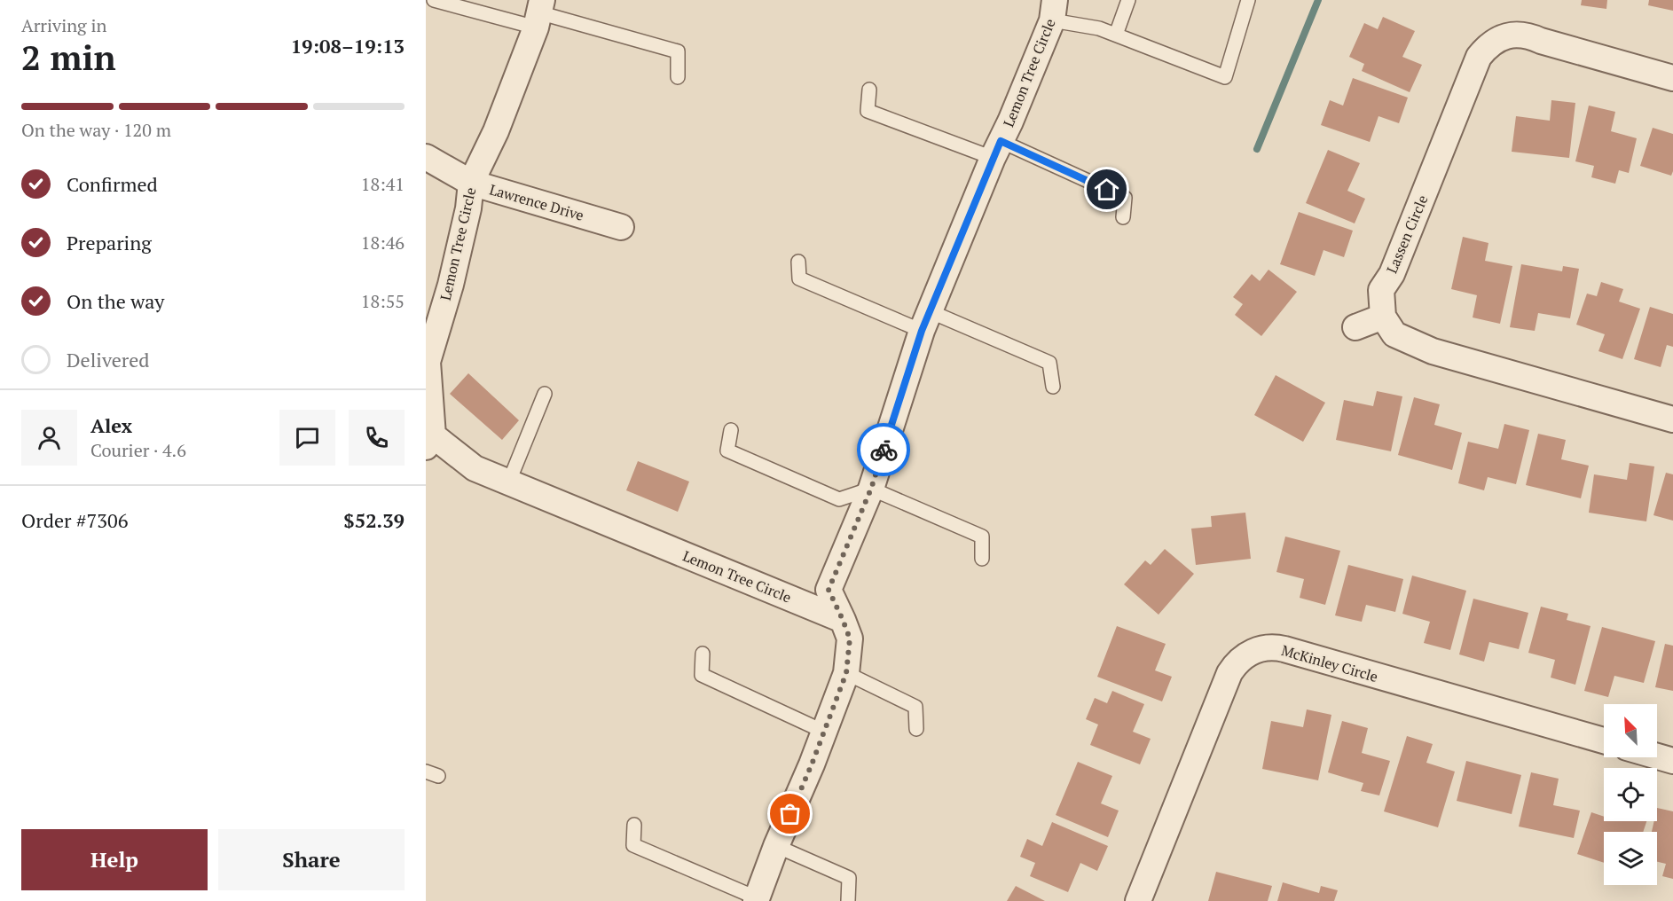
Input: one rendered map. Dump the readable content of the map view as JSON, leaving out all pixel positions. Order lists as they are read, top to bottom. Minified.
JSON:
{"streets":{"street":["Lemon Tree Circle","Lawrence Drive","Lassen Circle","McKinley Circle"]},"crossings":[["Lemon Tree Circle","Lawrence Drive"]],"north":"top left","page":{"heading":["2 min","Arriving in","19:08–19:13"],"panel":["Alex","Courier · 4.6","Order #7306","$52.39"],"bar":"On the way · 120 m","list":[["Confirmed","18:41"],["Preparing","18:46"],["On the way","18:55"],"Delivered"],"buttons":["Help","Share"]}}
